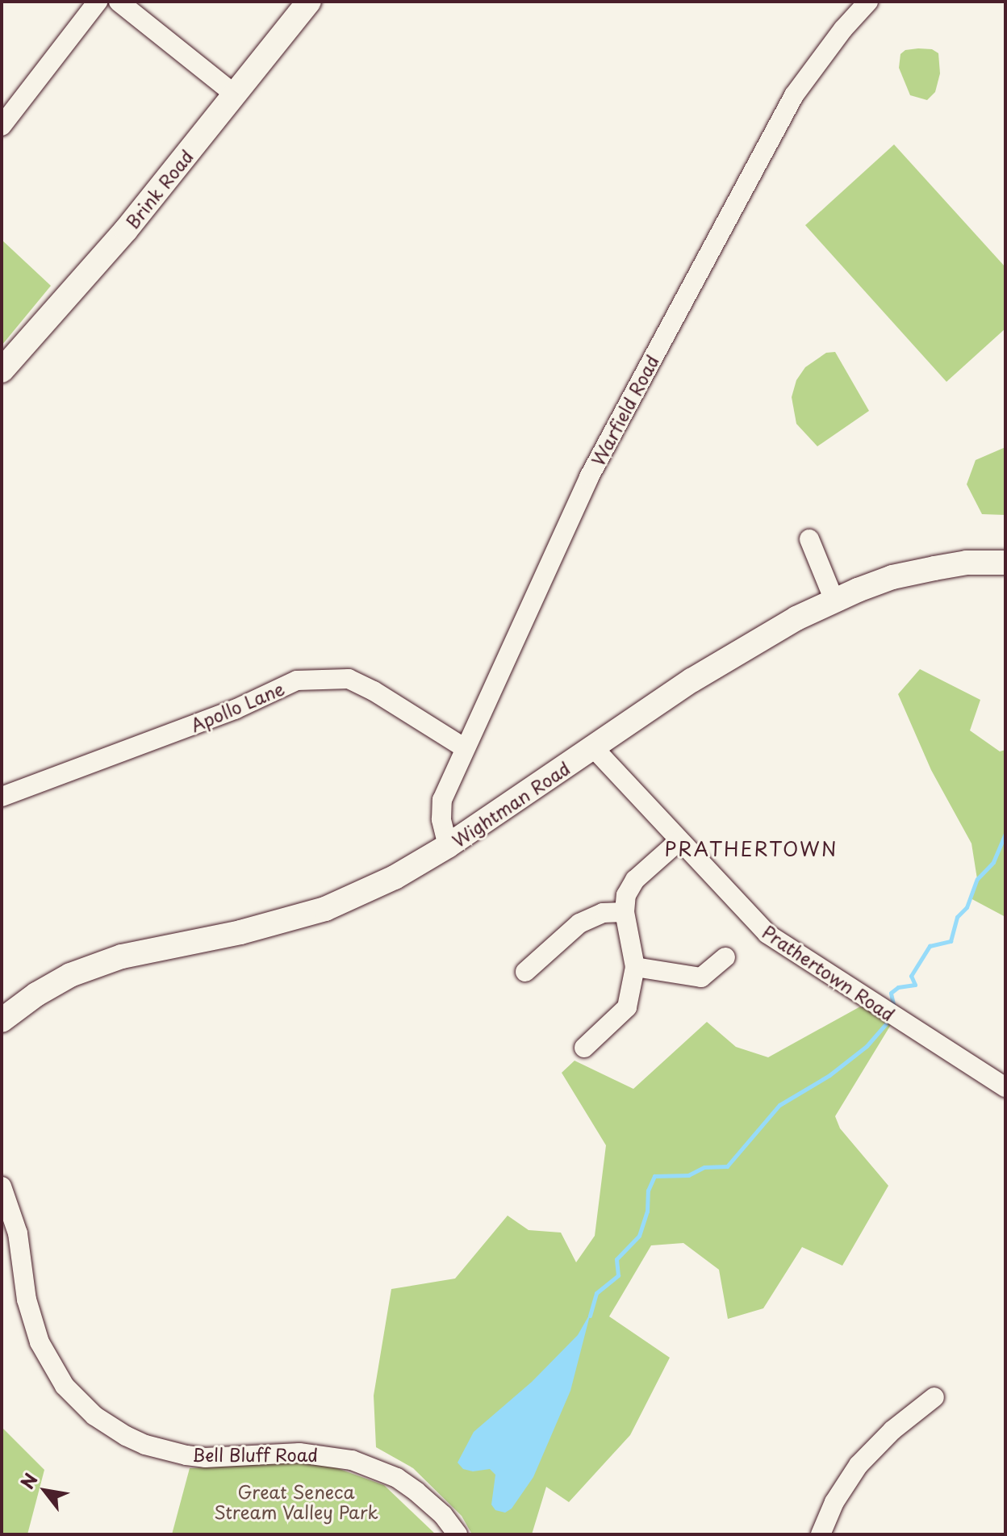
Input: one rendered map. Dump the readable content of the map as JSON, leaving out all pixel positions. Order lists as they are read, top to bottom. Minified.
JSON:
{"streets":{"main road":["Brink Road","Wightman Road"],"street":["Warfield Road","Apollo Lane","Prathertown Road","Bell Bluff Road"]},"crossings":[["Warfield Road","Apollo Lane"],["Warfield Road","Wightman Road"],["Wightman Road","Prathertown Road"]],"districts":["PRATHERTOWN"],"parks":["Great Seneca Stream Valley Park"],"north":"top left"}
